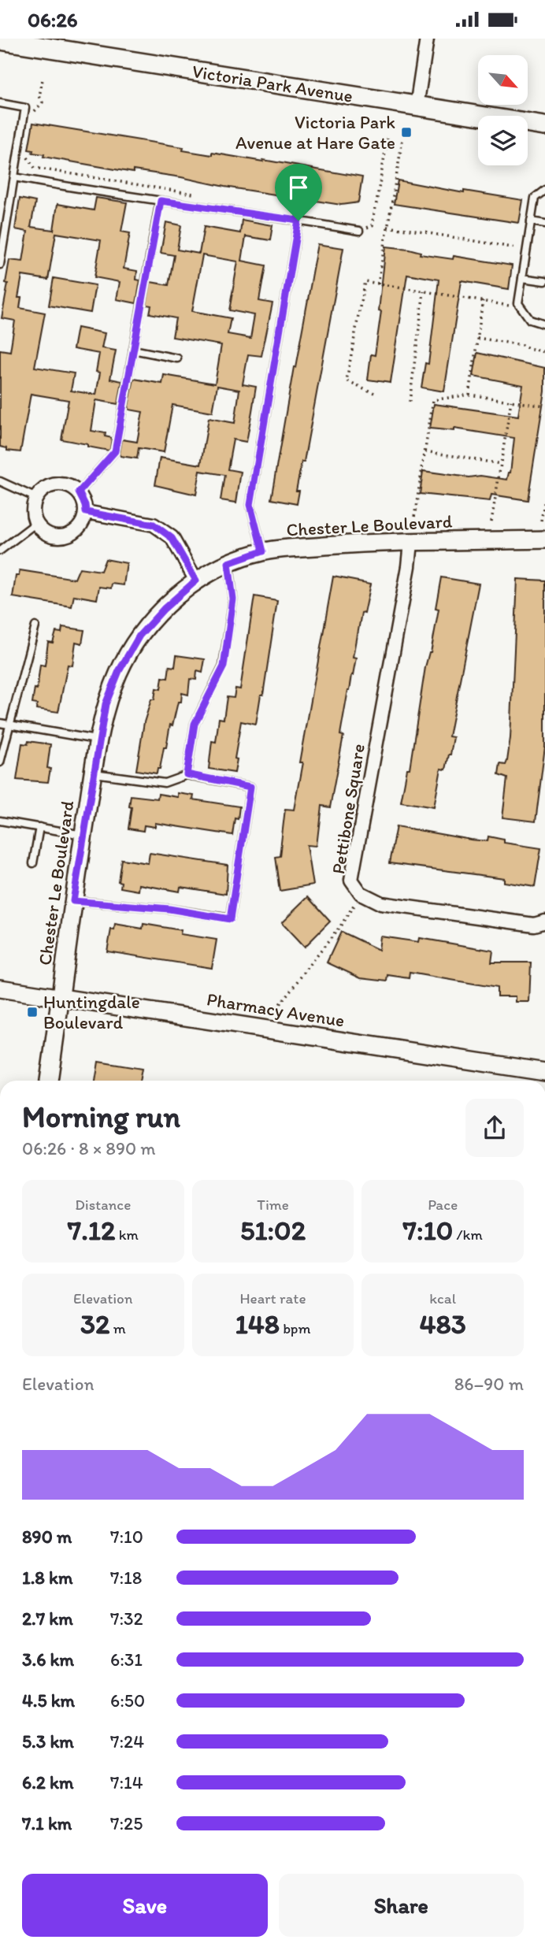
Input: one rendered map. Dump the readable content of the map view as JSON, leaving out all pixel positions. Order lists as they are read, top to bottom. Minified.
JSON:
{"streets":{"main road":["Victoria Park Avenue"],"street":["Chester Le Boulevard","Pettibone Square","Pharmacy Avenue"]},"crossings":[["Chester Le Boulevard","Pettibone Square"],["Chester Le Boulevard","Pharmacy Avenue"]],"places":{"transit":["Victoria Park Avenue at Hare Gate","Huntingdale Boulevard"]},"north":"bottom right","page":{"status":"06:26","heading":["Morning run","06:26 · 8 × 890 m"],"stats":[["Distance","7.12 km"],["Time","51:02"],["Pace","7:10 /km"],["Elevation","32 m"],["Heart rate","148 bpm"],["kcal","483"]],"chart":["Elevation","86–90 m"],"list":[{"name":"890 m","note":"7:10"},{"name":"1.8 km","note":"7:18"},{"name":"2.7 km","note":"7:32"},{"name":"3.6 km","note":"6:31"},{"name":"4.5 km","note":"6:50"},{"name":"5.3 km","note":"7:24"},{"name":"6.2 km","note":"7:14"},{"name":"7.1 km","note":"7:25"}],"buttons":["Save","Share"]}}
